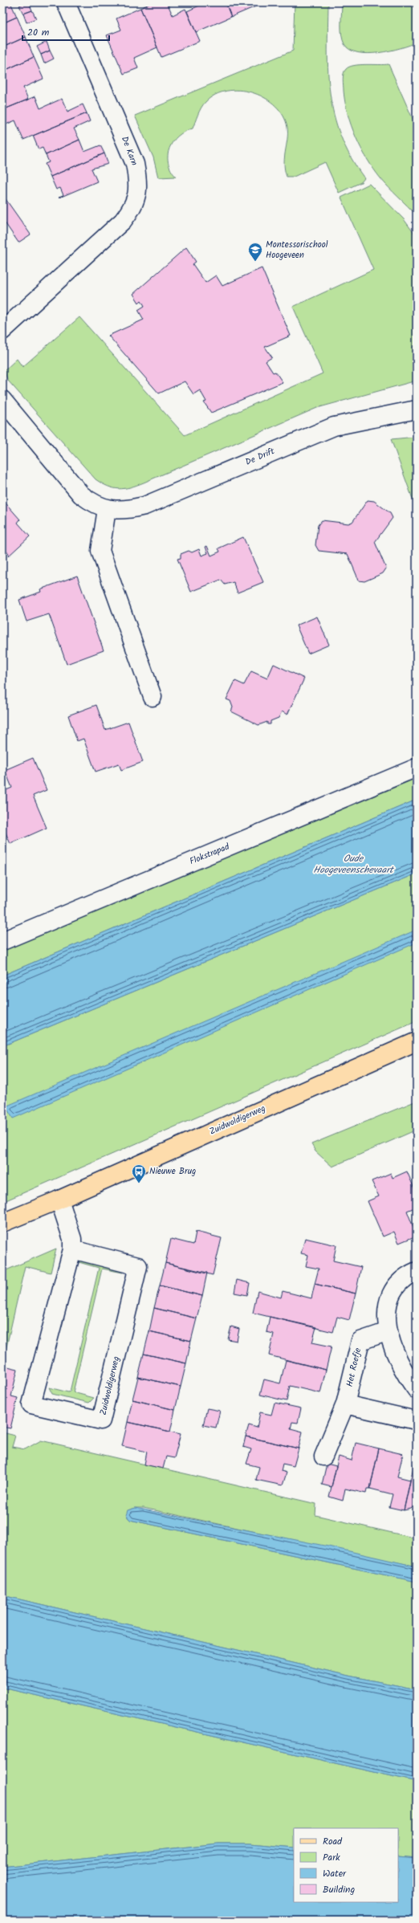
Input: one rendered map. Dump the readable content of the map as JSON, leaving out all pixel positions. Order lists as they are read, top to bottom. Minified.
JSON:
{"streets":{"main road":["Zuidwoldigerweg"],"street":["De Karn","De Drift","Flokstrapad","Het Roefje"]},"water":["Oude Hoogeveenschevaart"],"places":{"school or university":["Montessorischool Hoogeveen"],"bus stop":["Nieuwe Brug"]},"legend":["Road","Park","Water","Building"],"scale_bar":"20 m"}
